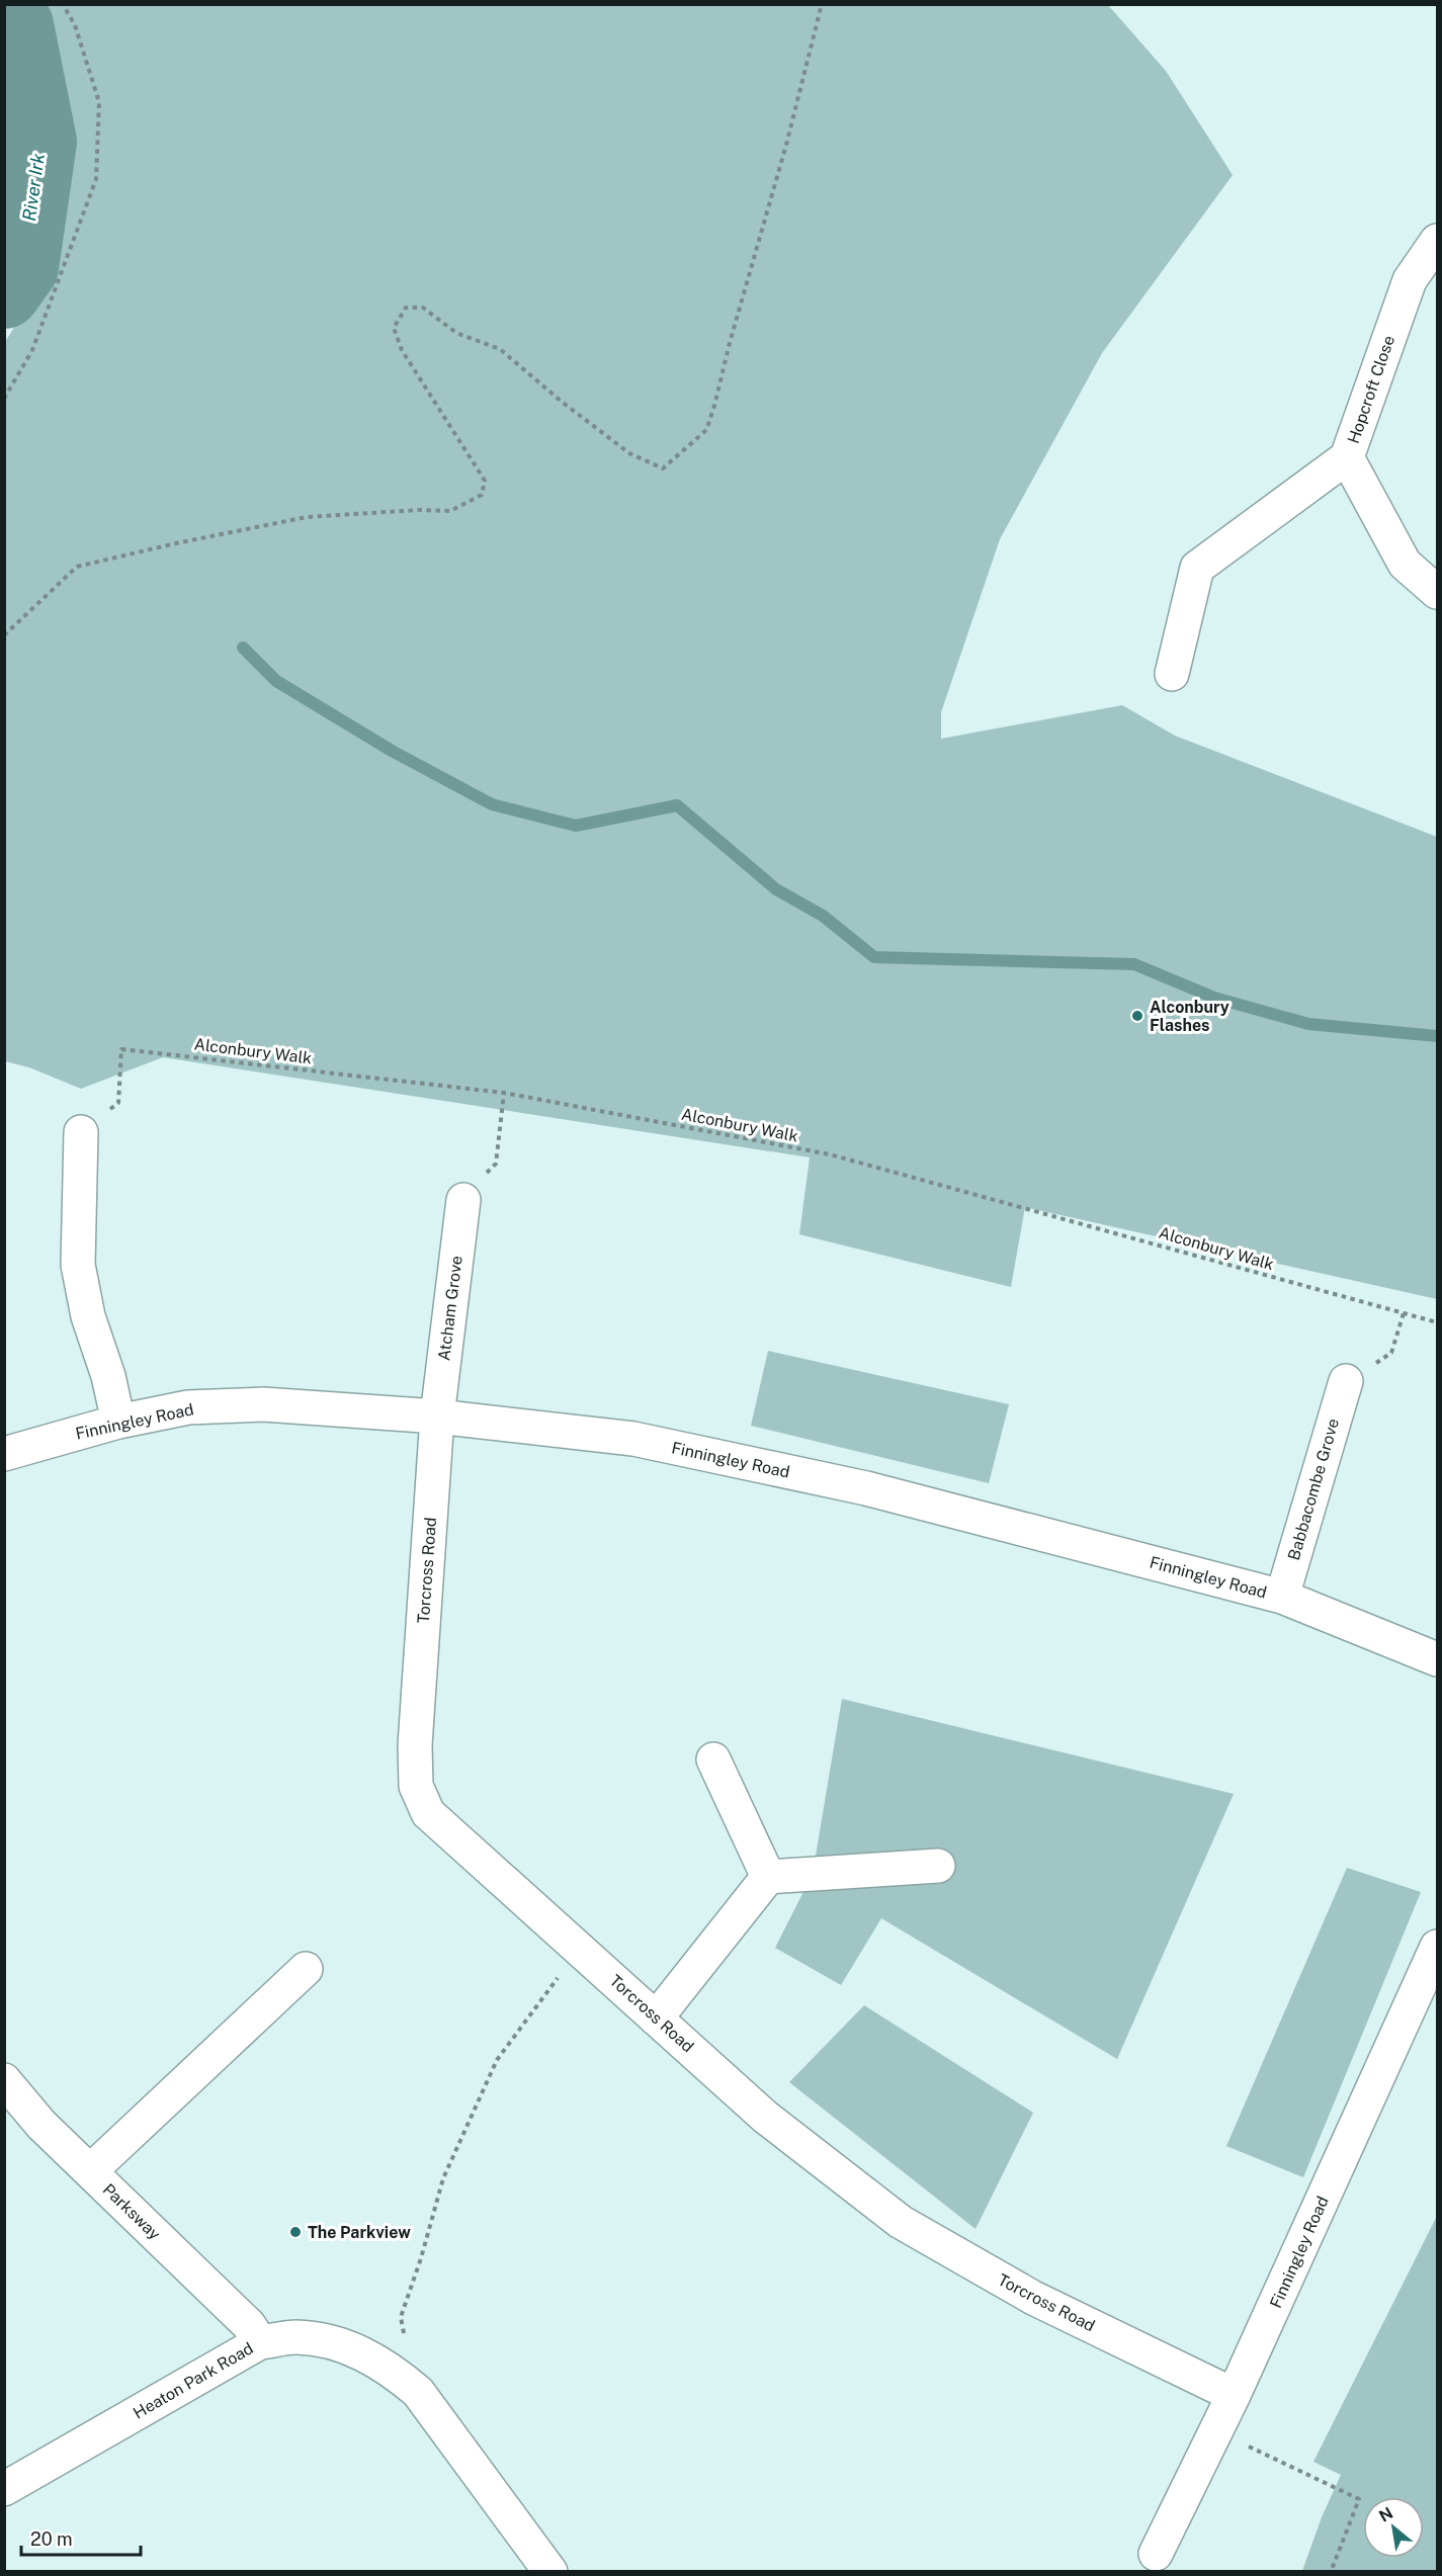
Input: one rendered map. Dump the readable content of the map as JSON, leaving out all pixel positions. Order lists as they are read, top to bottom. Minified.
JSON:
{"streets":{"street":["Hopcroft Close","Atcham Grove","Finningley Road","Babbacombe Grove","Torcross Road","Parksway","Heaton Park Road"],"path":["Alconbury Walk"]},"crossings":[["Atcham Grove","Finningley Road"],["Atcham Grove","Torcross Road"],["Finningley Road","Babbacombe Grove"],["Finningley Road","Torcross Road"],["Parksway","Heaton Park Road"]],"water":["River Irk"],"places":["Alconbury Flashes","The Parkview"],"scale_bar":"20 m","north":"top left"}
